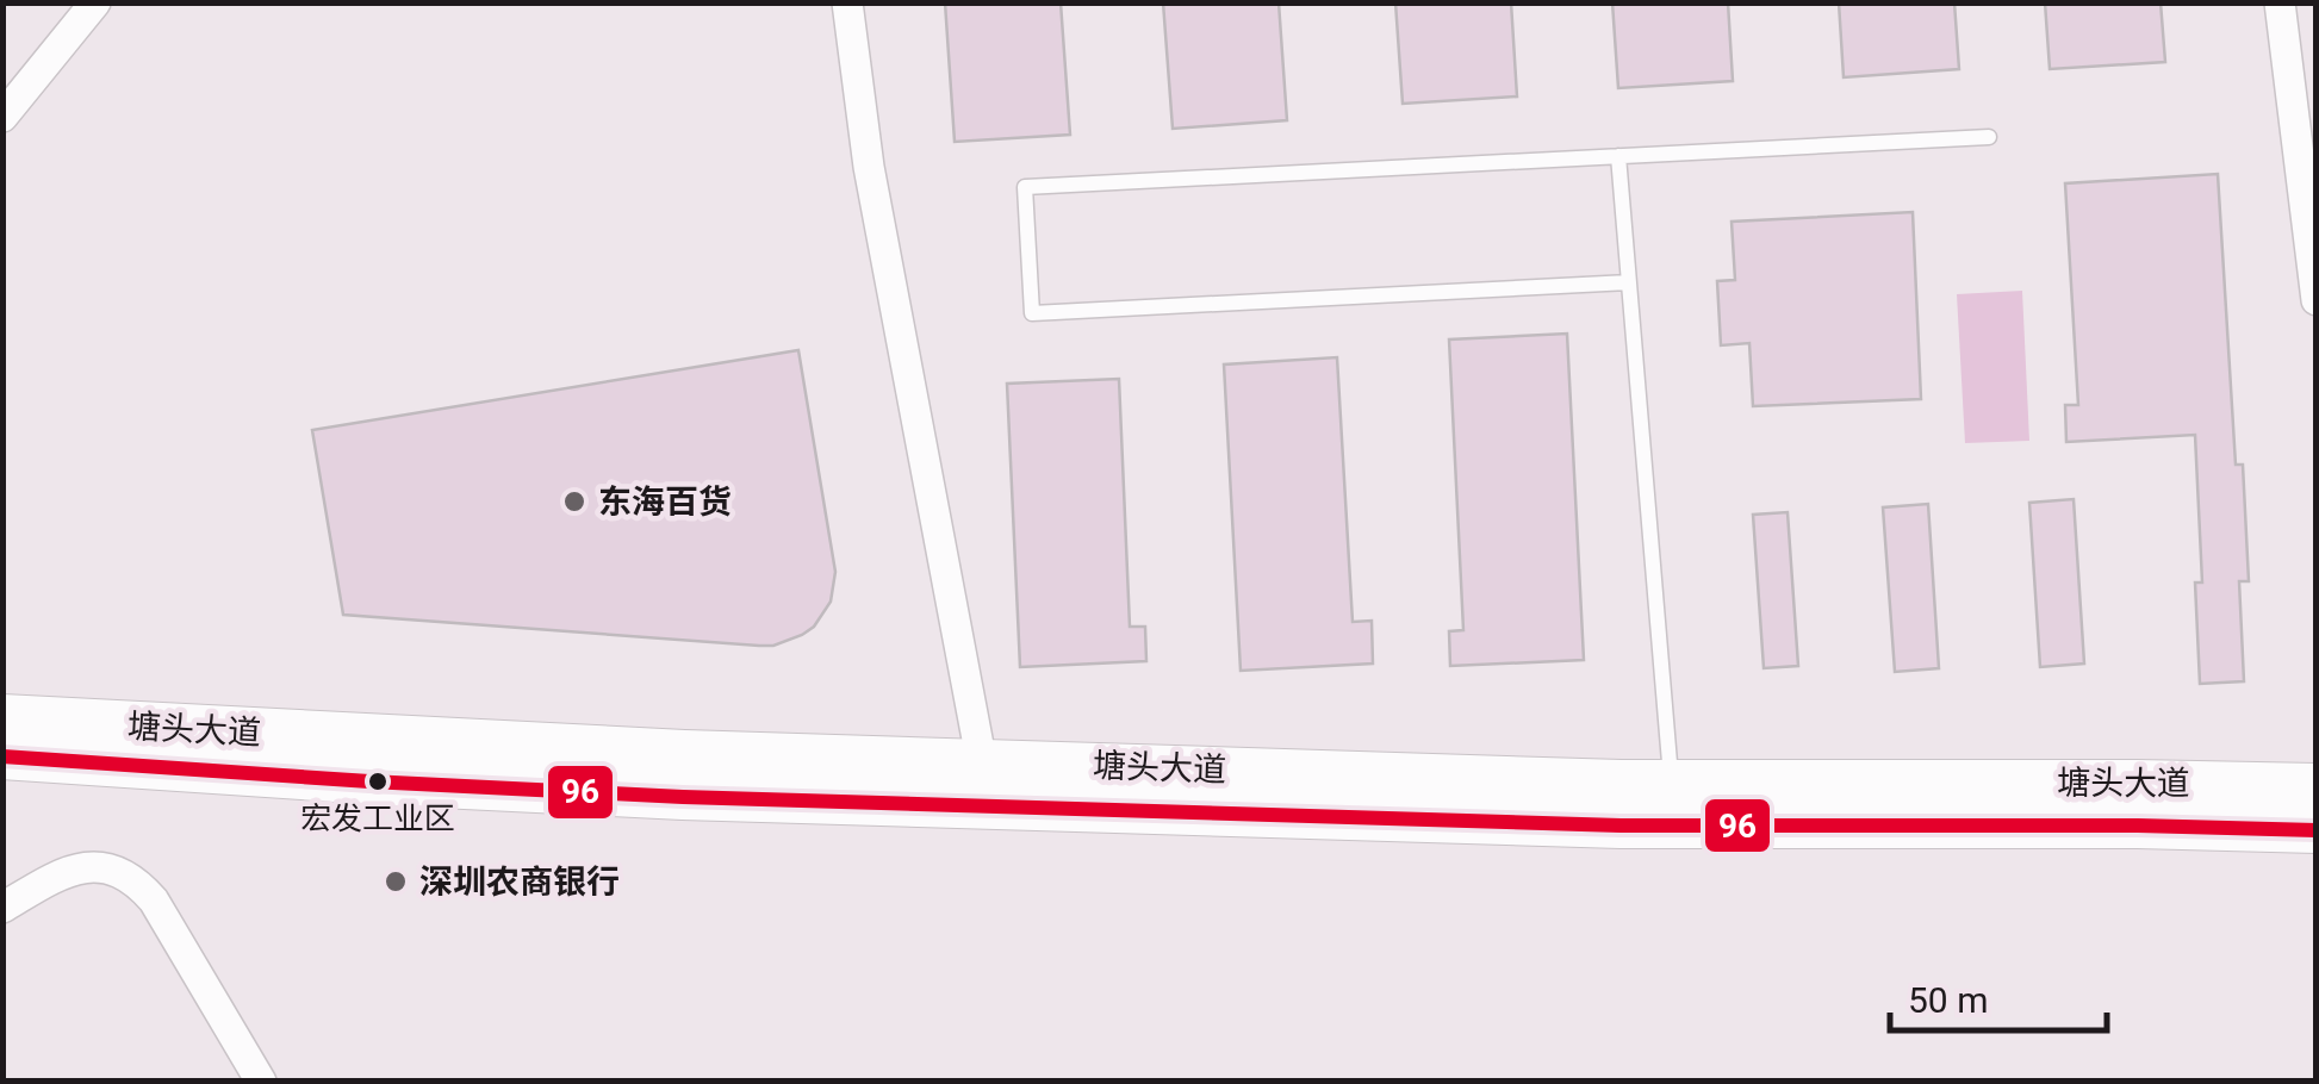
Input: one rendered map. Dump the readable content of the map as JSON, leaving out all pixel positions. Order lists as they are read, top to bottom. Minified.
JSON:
{"streets":{"main road":["塘头大道"]},"places":["东海百货","宏发工业区","深圳农商银行"],"lines":["transit line 96"],"scale_bar":"50 m"}
